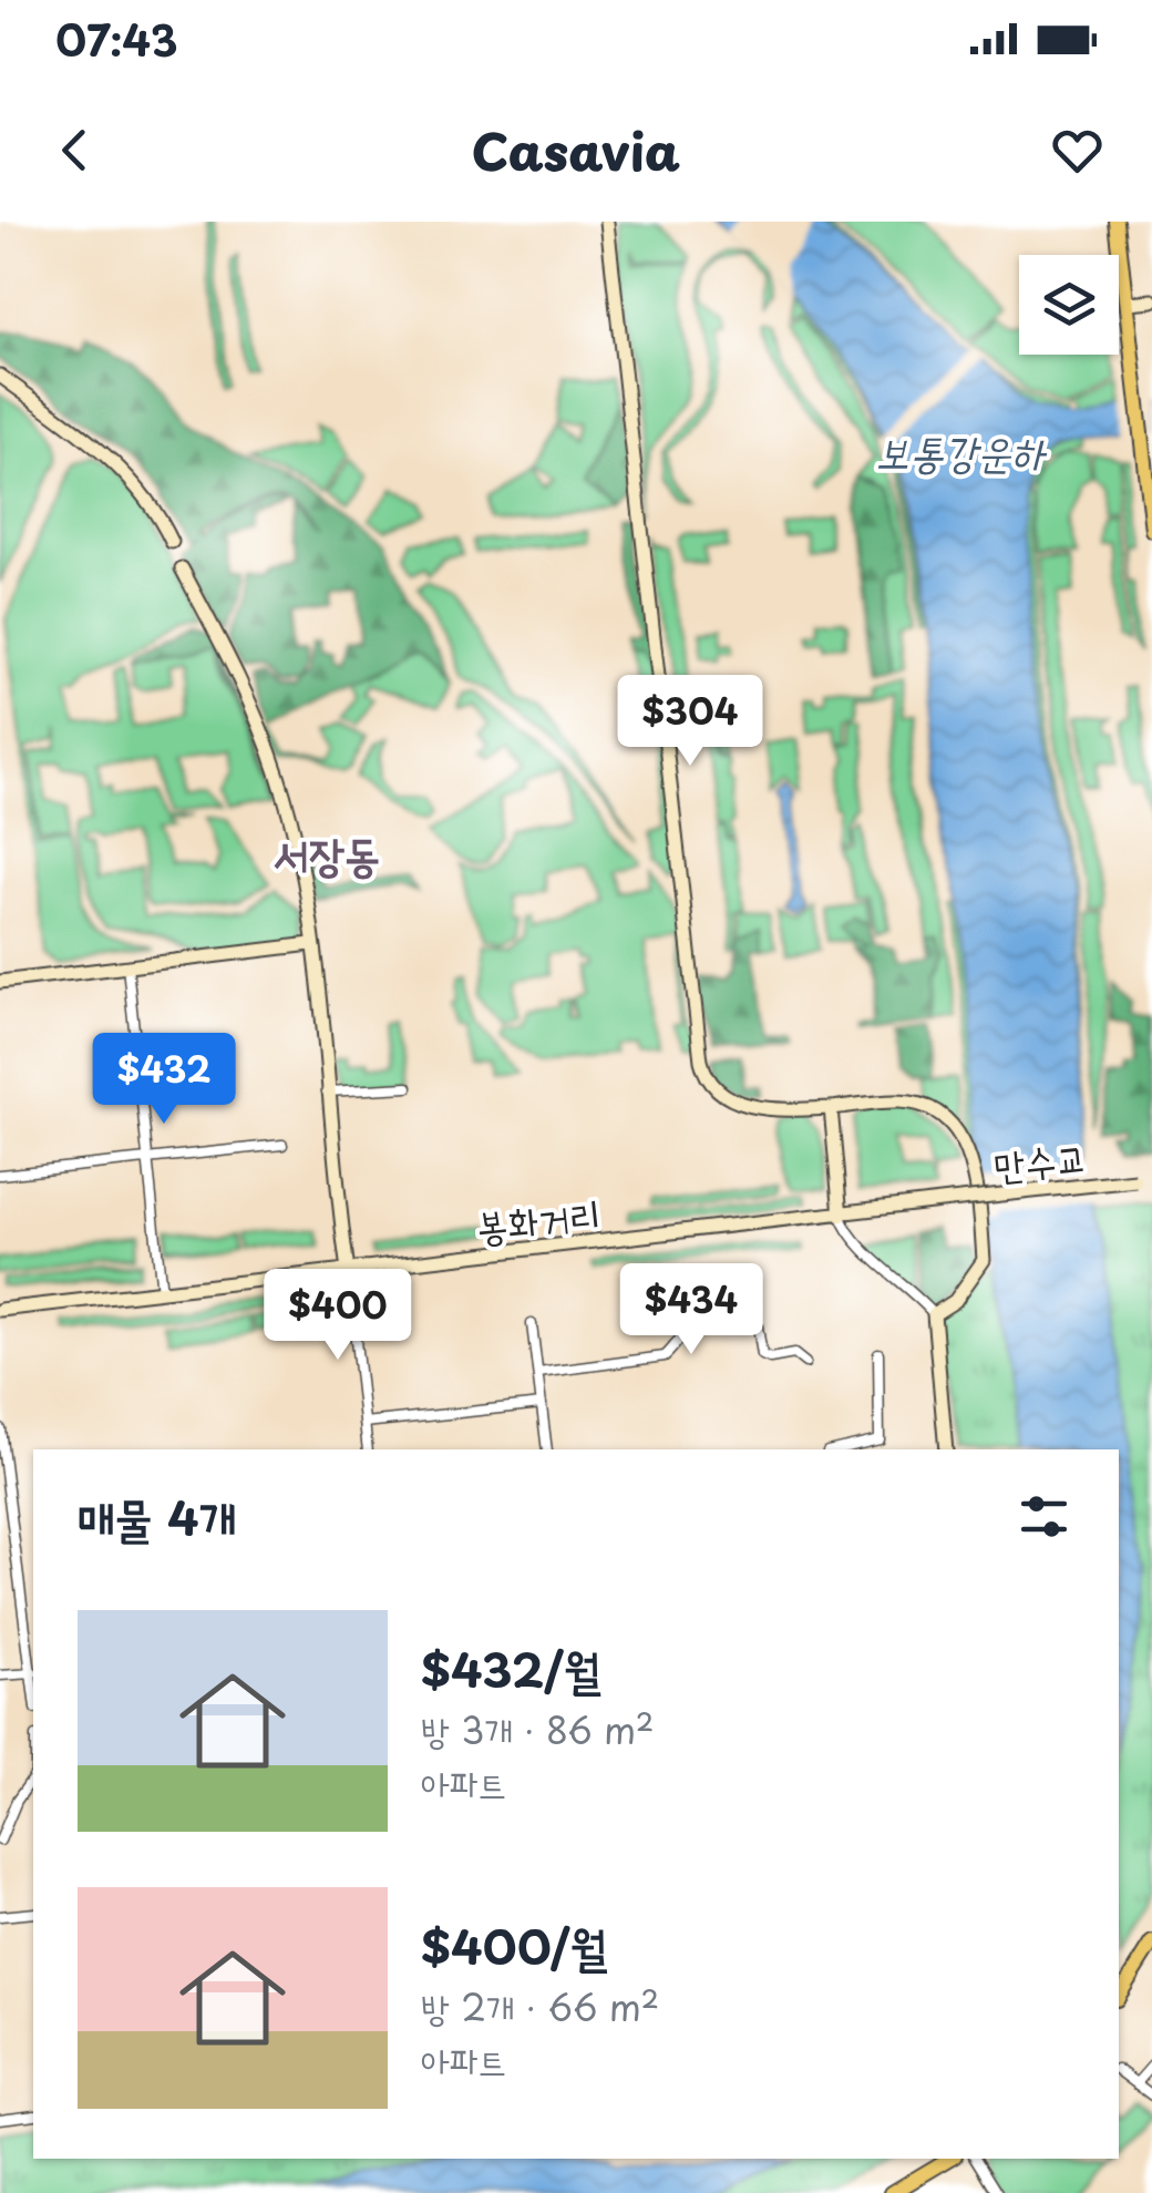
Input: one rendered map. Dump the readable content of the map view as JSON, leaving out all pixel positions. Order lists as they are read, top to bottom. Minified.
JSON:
{"streets":{"street":["만수교","봉화거리"]},"crossings":[["만수교","봉화거리"]],"districts":["서장동"],"water":["보통강운하"],"page":{"status":"07:43","header":"Casavia","price":["$304","$432","$434","$400"],"heading":"매물 4개","list":[{"name":"$432/월","note":"방 3개 · 86 m² · 아파트"},{"name":"$400/월","note":"방 2개 · 66 m² · 아파트"}]}}
